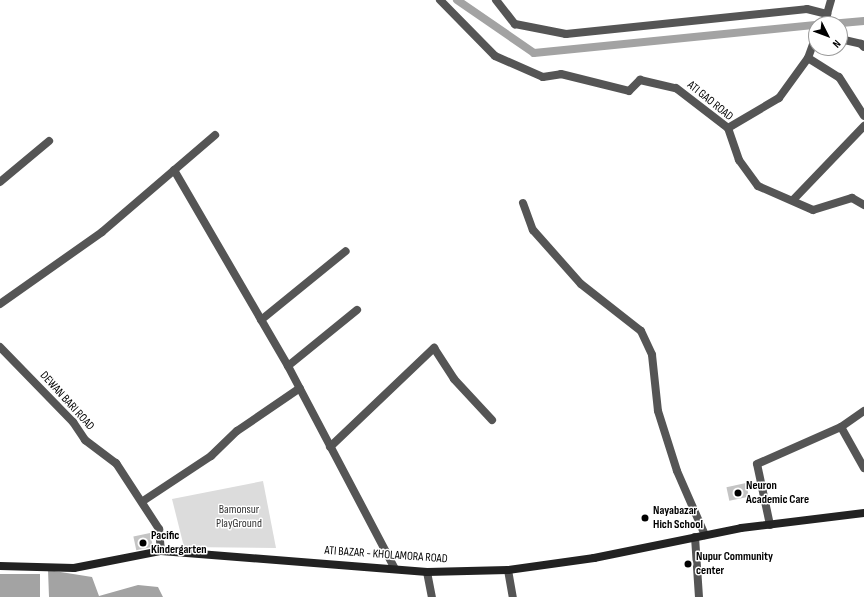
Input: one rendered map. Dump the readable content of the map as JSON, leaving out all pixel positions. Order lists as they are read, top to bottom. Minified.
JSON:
{"streets":{"main road":["ATI BAZAR - KHOLAMORA ROAD"],"street":["ATI GAO ROAD","DEWAN BARI ROAD"]},"crossings":[["DEWAN BARI ROAD","ATI BAZAR - KHOLAMORA ROAD"]],"parks":["Bamonsur PlayGround"],"places":["Neuron Academic Care","Nayabazar Hich School","Pacific Kindergarten","Nupur Community center"],"north":"bottom right"}
